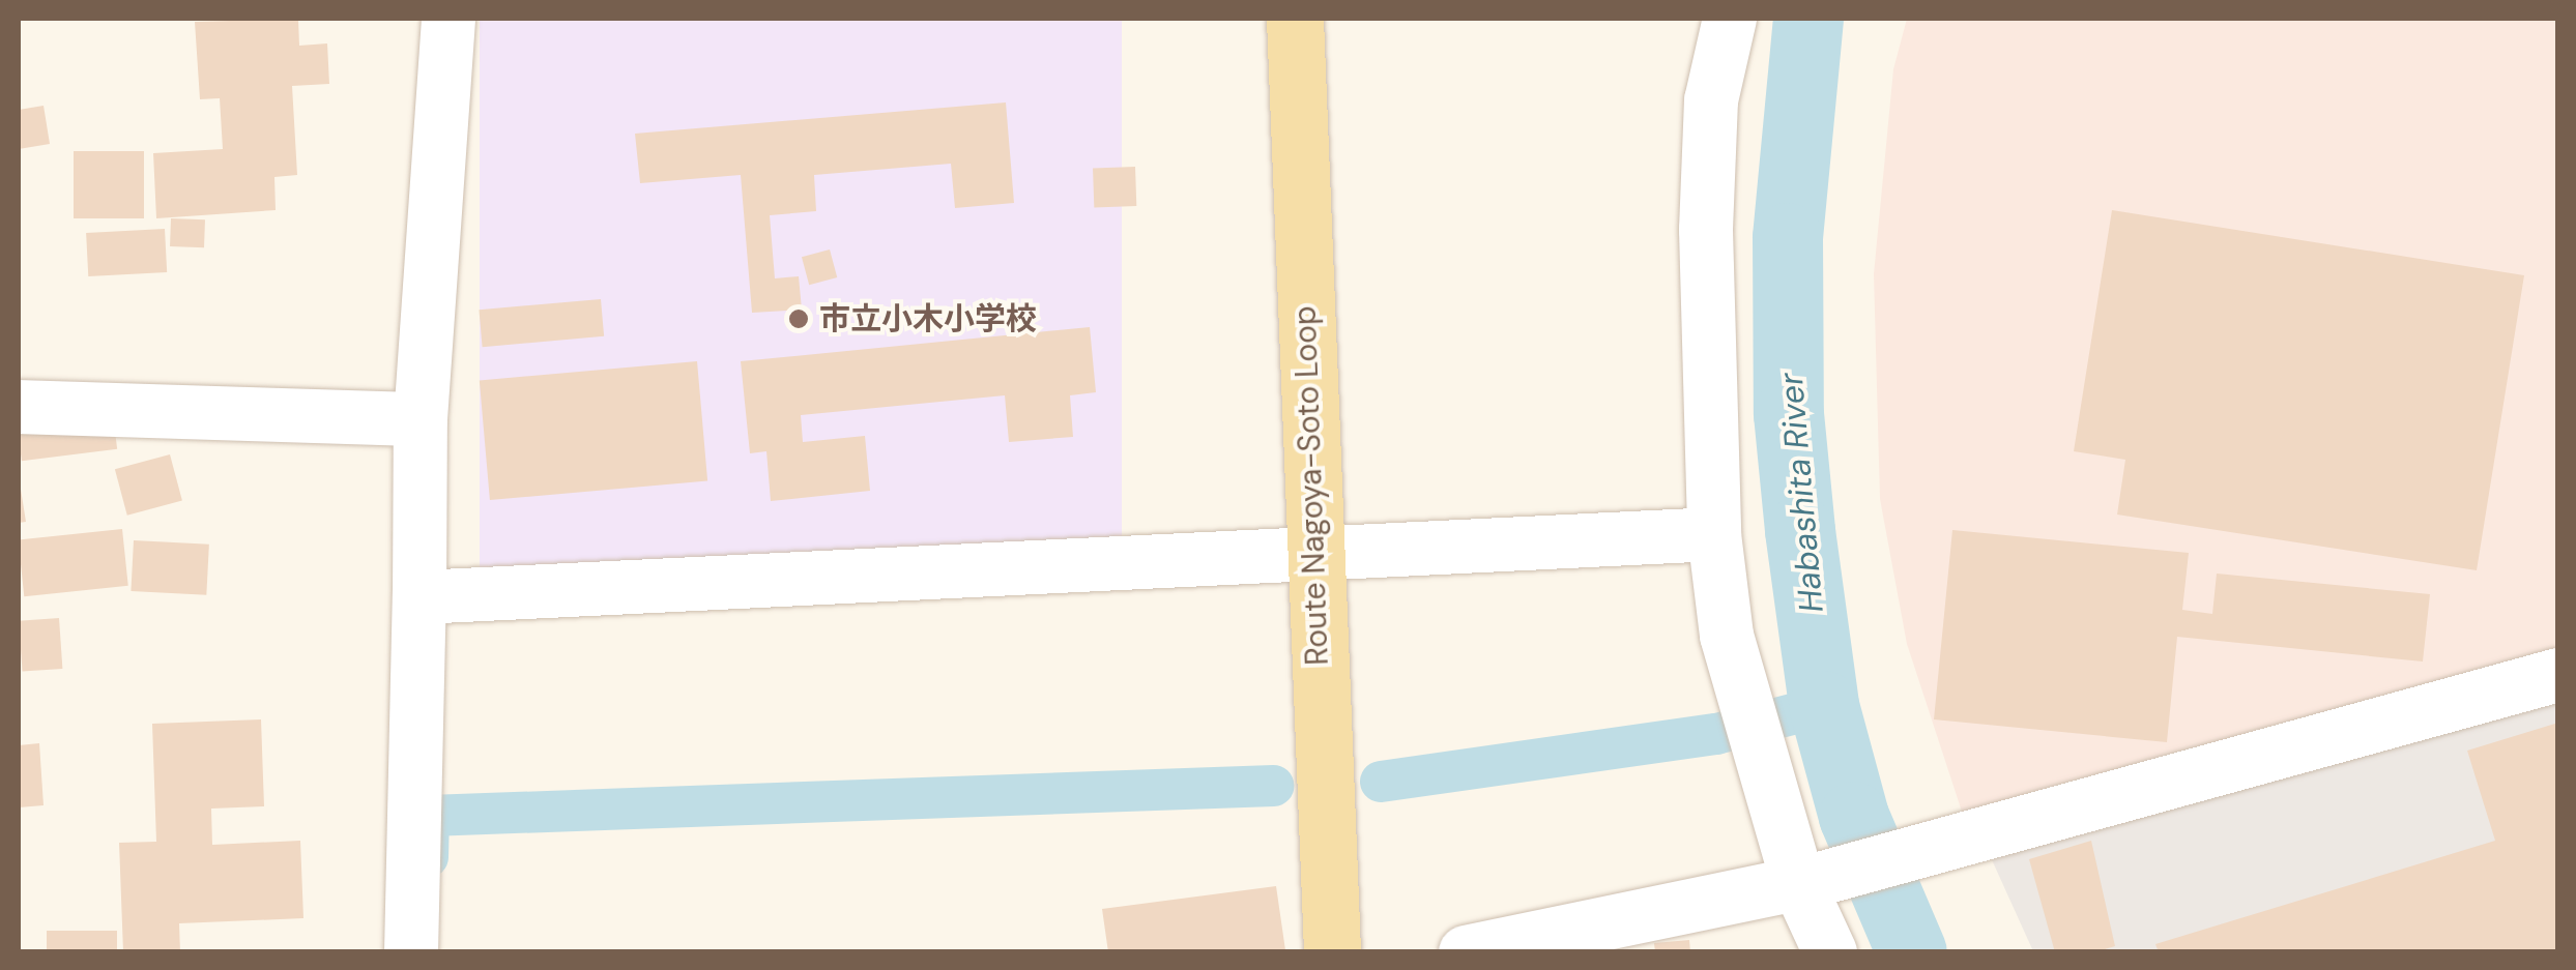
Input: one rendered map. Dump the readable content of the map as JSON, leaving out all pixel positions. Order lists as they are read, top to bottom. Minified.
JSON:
{"streets":{"main road":["Route Nagoya-Soto Loop"]},"water":["Habashita River"],"places":["市立小木小学校"]}
